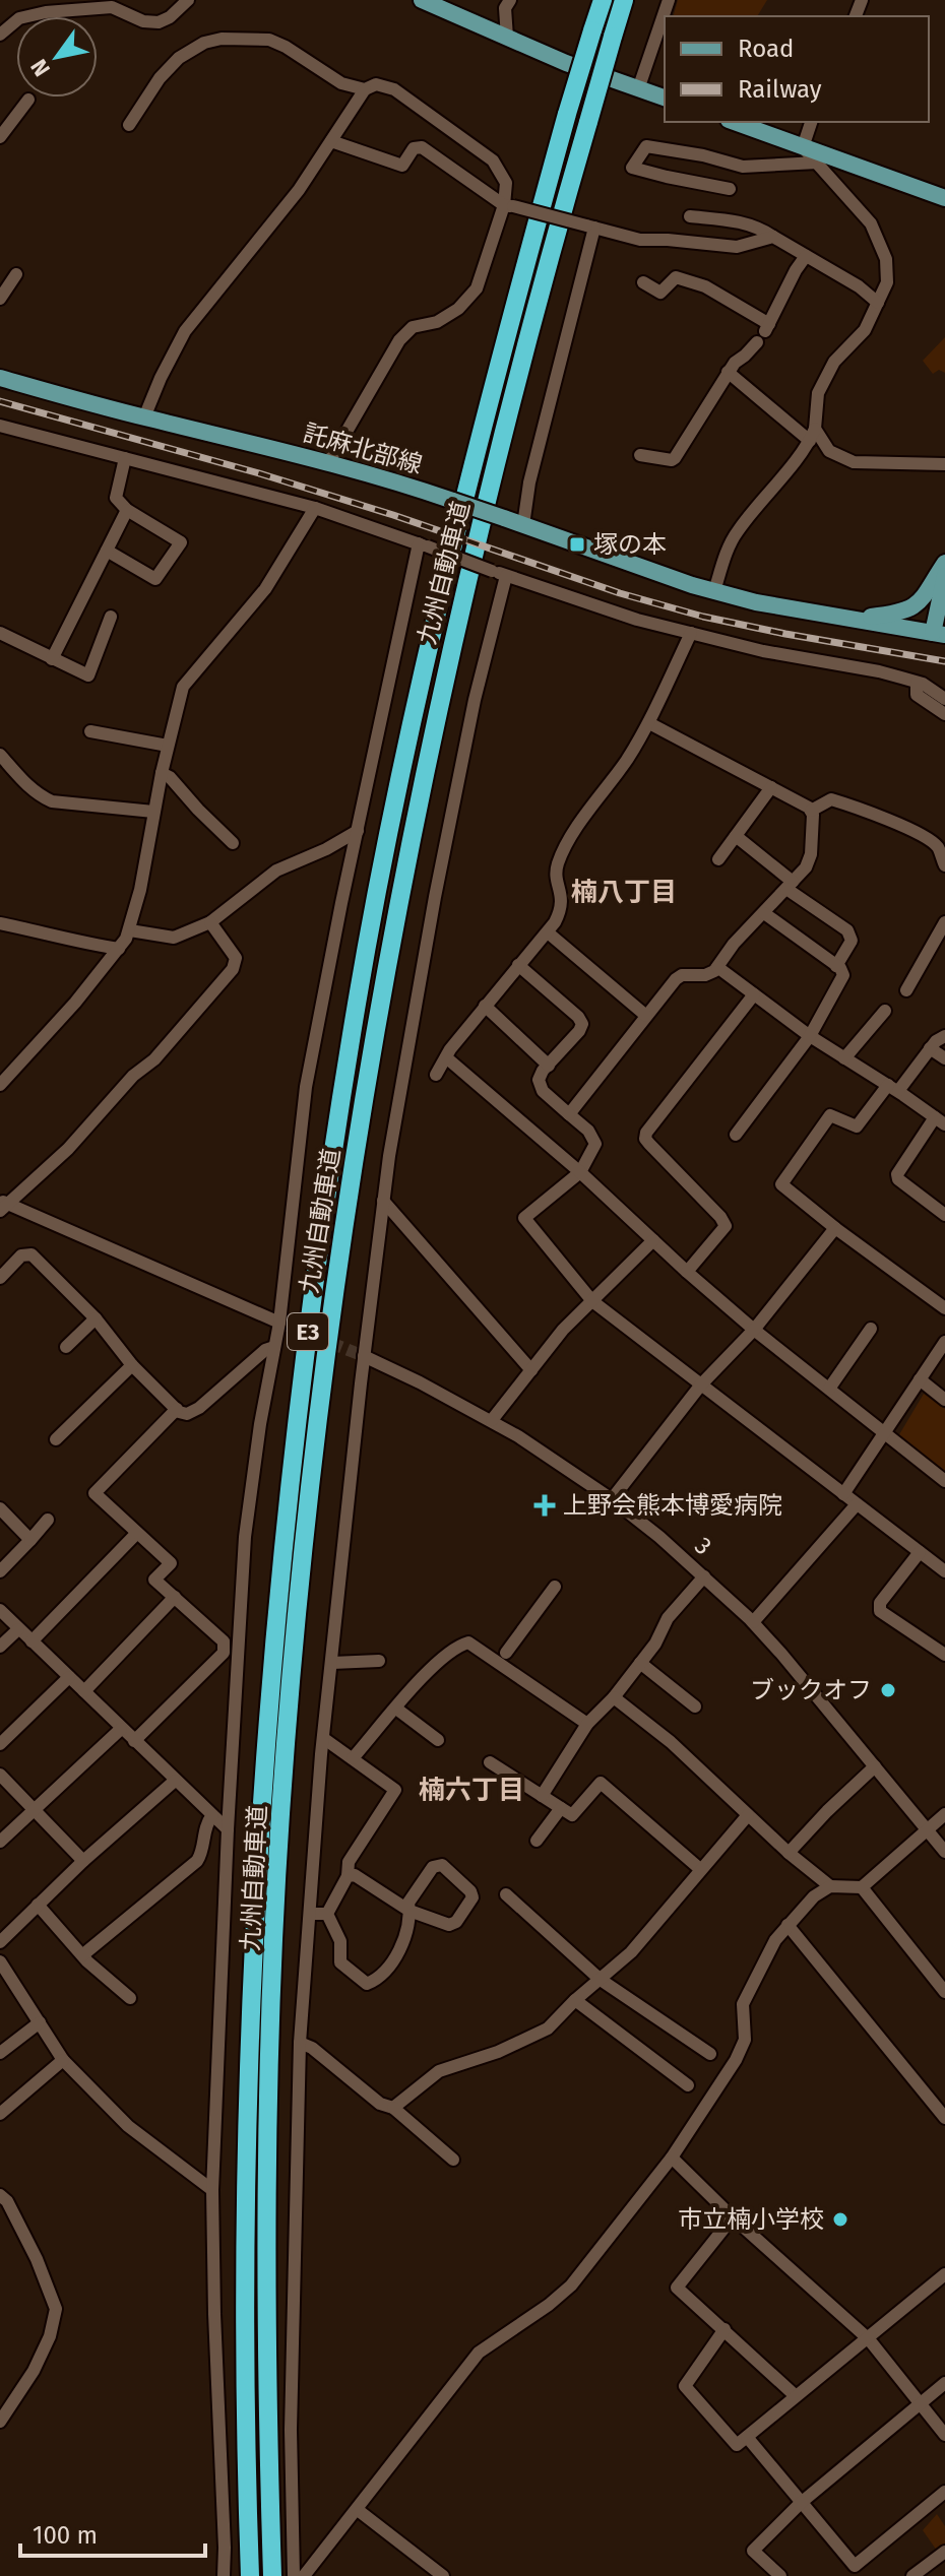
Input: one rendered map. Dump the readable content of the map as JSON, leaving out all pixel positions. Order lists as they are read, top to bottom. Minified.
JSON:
{"streets":{"highway":["九州自動車道","E3"],"main road":["託麻北部線"],"street":["3"]},"districts":["楠八丁目","楠六丁目"],"places":{"transit":["塚の本"],"health":["上野会熊本博愛病院"],"other":["ブックオフ","市立楠小学校"]},"legend":["Road","Railway"],"scale_bar":"100 m","north":"bottom left"}
